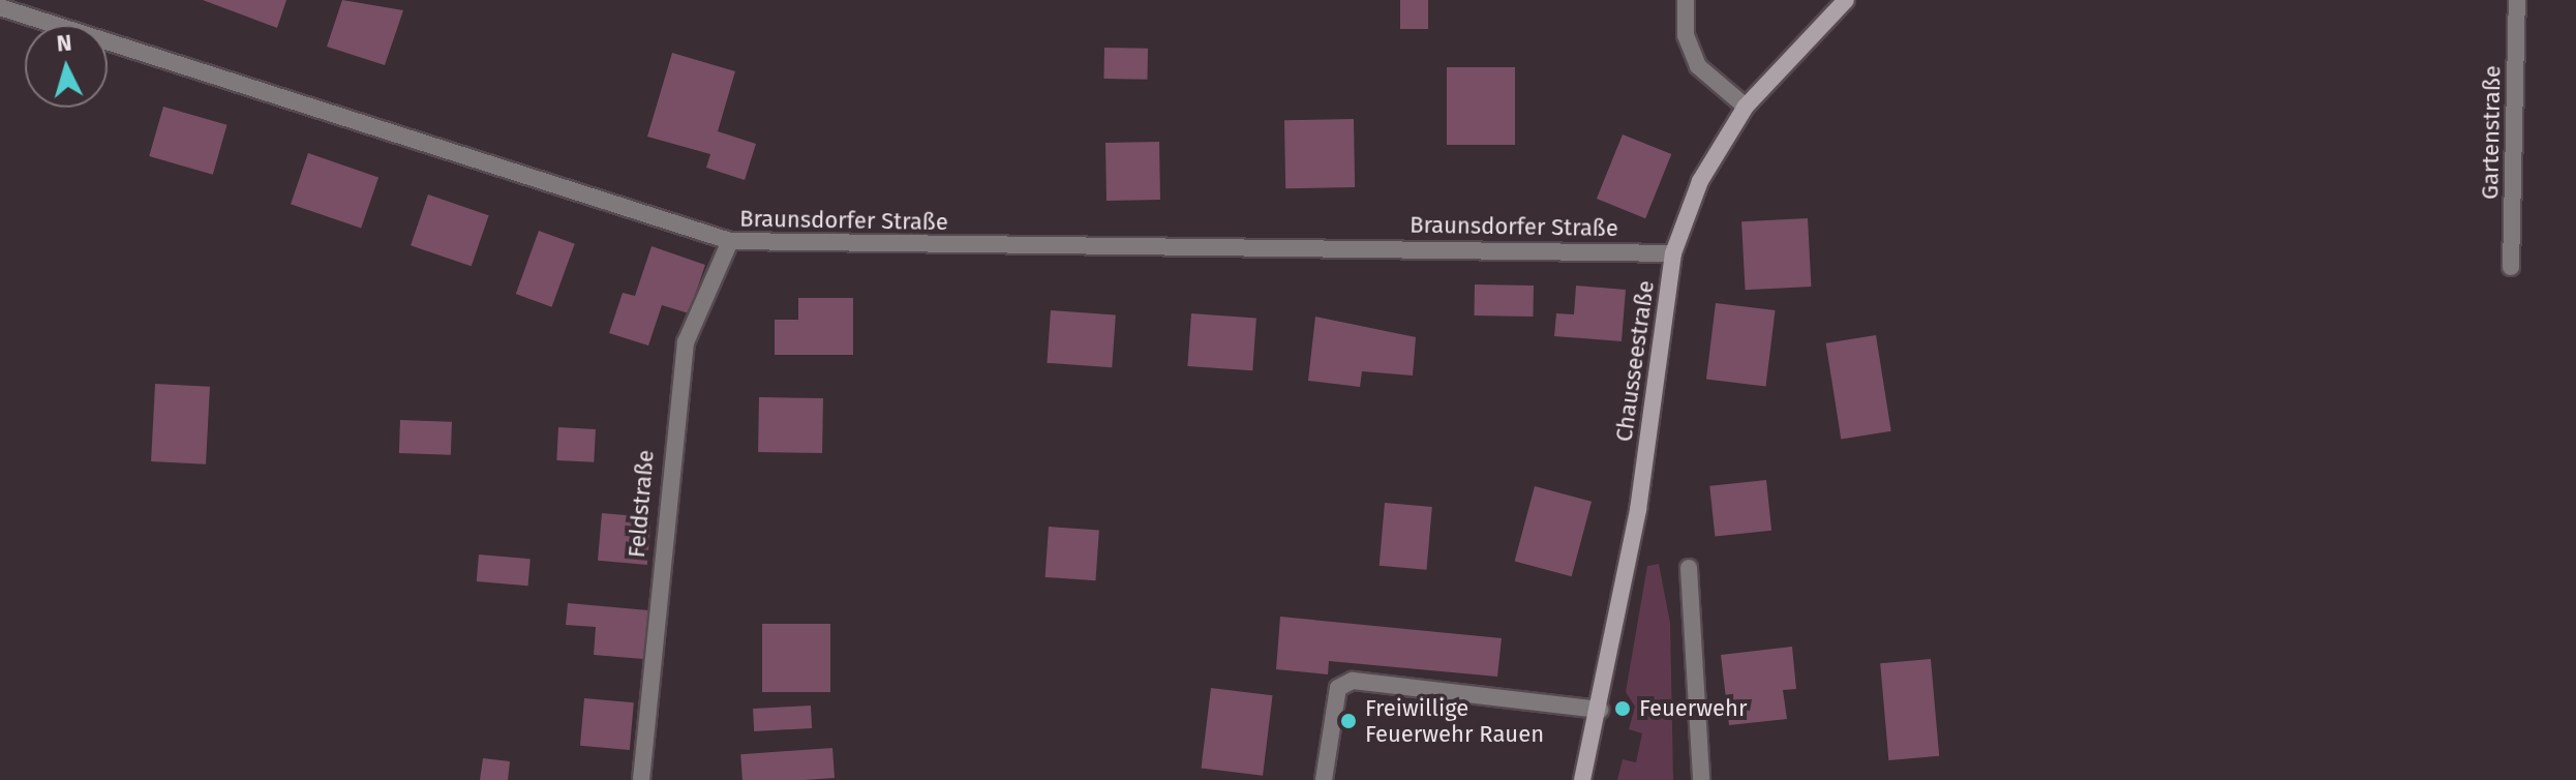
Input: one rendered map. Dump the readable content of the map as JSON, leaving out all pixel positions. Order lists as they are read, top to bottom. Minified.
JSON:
{"streets":{"main road":["Chausseestraße"],"street":["Gartenstraße","Braunsdorfer Straße","Feldstraße"]},"crossings":[["Braunsdorfer Straße","Chausseestraße"],["Braunsdorfer Straße","Feldstraße"]],"places":["Feuerwehr","Freiwillige Feuerwehr Rauen"],"north":"top"}
